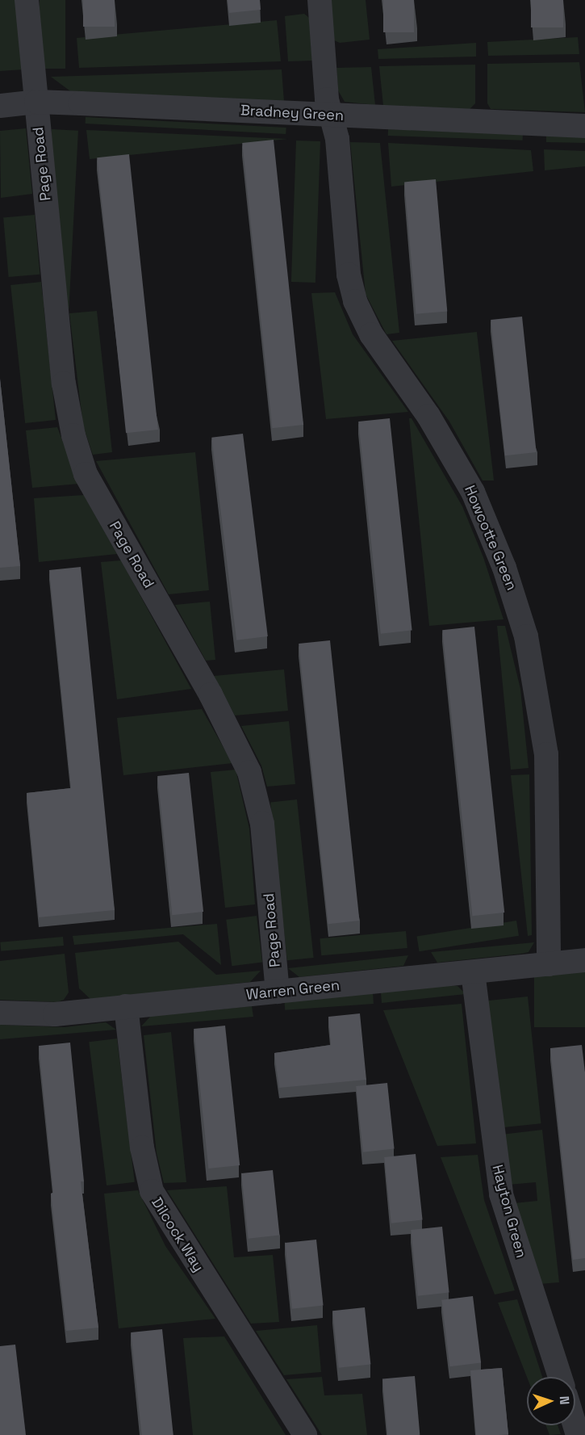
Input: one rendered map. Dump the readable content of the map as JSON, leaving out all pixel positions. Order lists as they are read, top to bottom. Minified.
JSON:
{"streets":{"street":["Bradney Green","Page Road","Howcotte Green","Warren Green","Hayton Green","Dilcock Way"]},"crossings":[["Bradney Green","Page Road"],["Bradney Green","Howcotte Green"],["Page Road","Warren Green"],["Howcotte Green","Warren Green"],["Warren Green","Hayton Green"],["Warren Green","Dilcock Way"]],"north":"right"}
